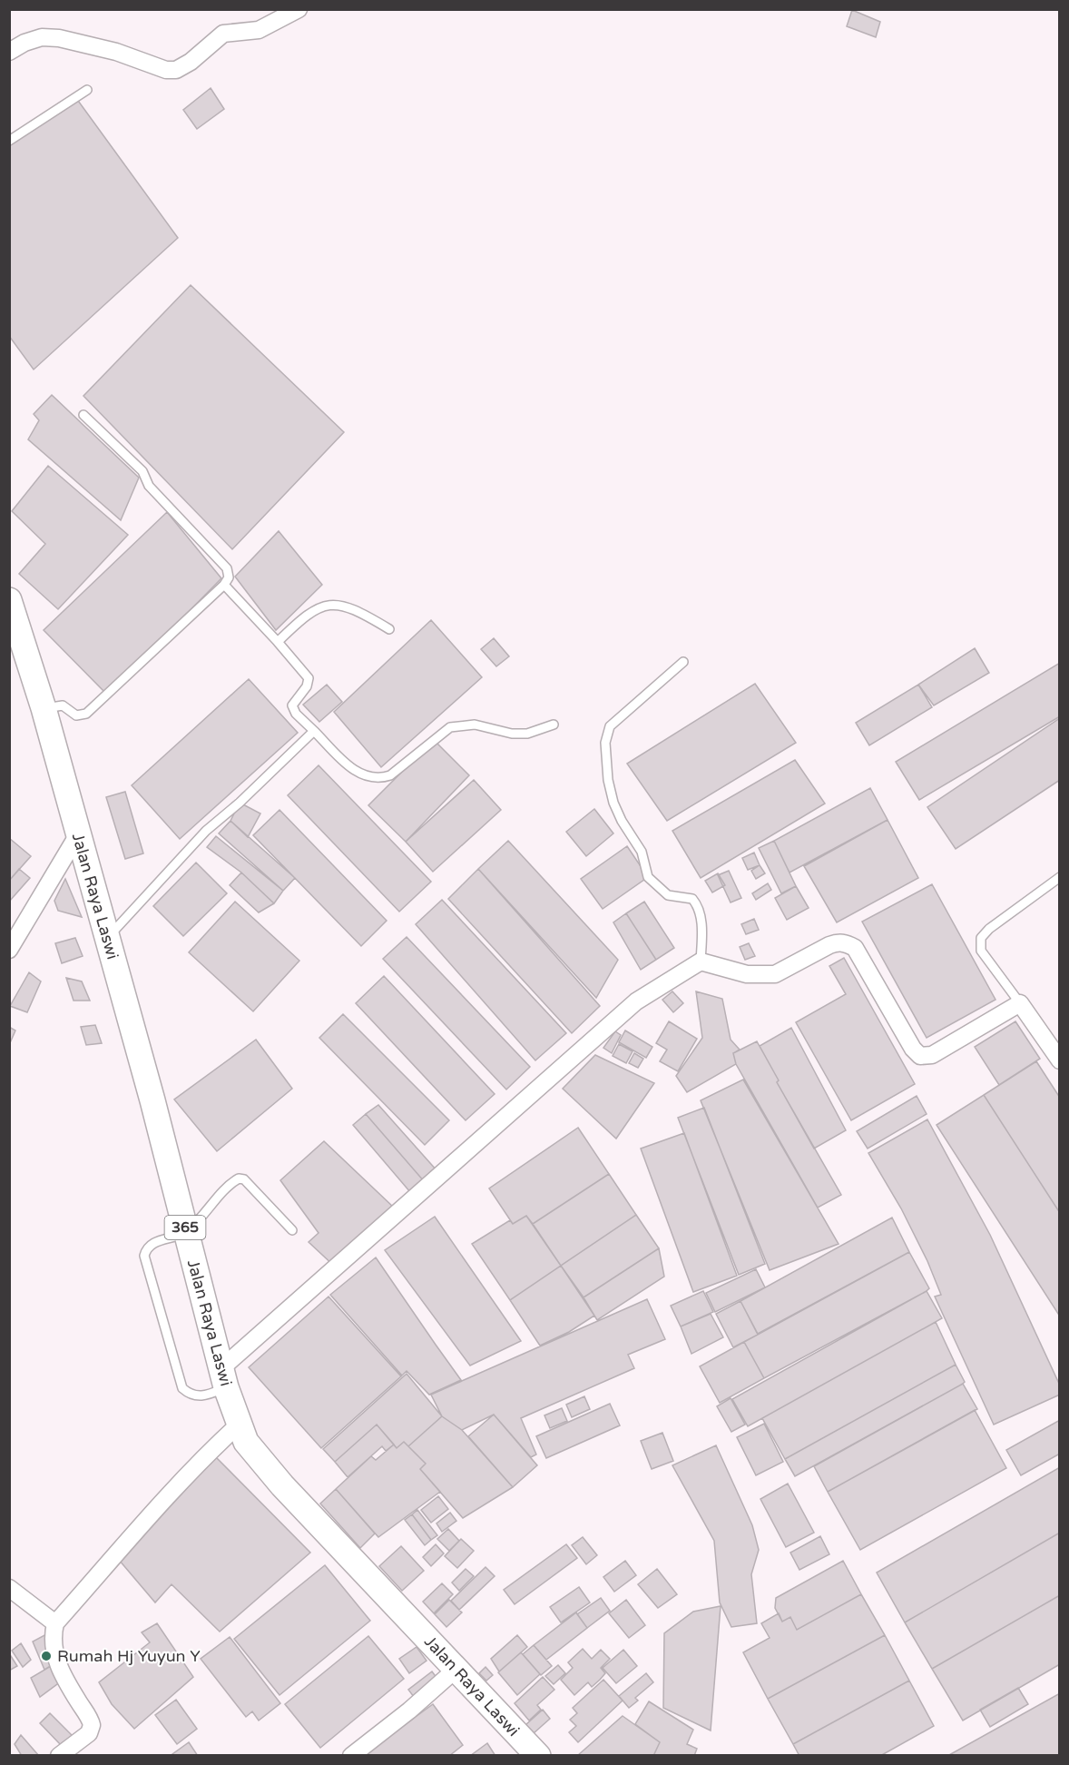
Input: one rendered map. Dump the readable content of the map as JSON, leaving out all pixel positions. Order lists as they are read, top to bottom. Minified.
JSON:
{"streets":{"main road":["Jalan Raya Laswi","365"]},"places":["Rumah Hj Yuyun Y"]}
